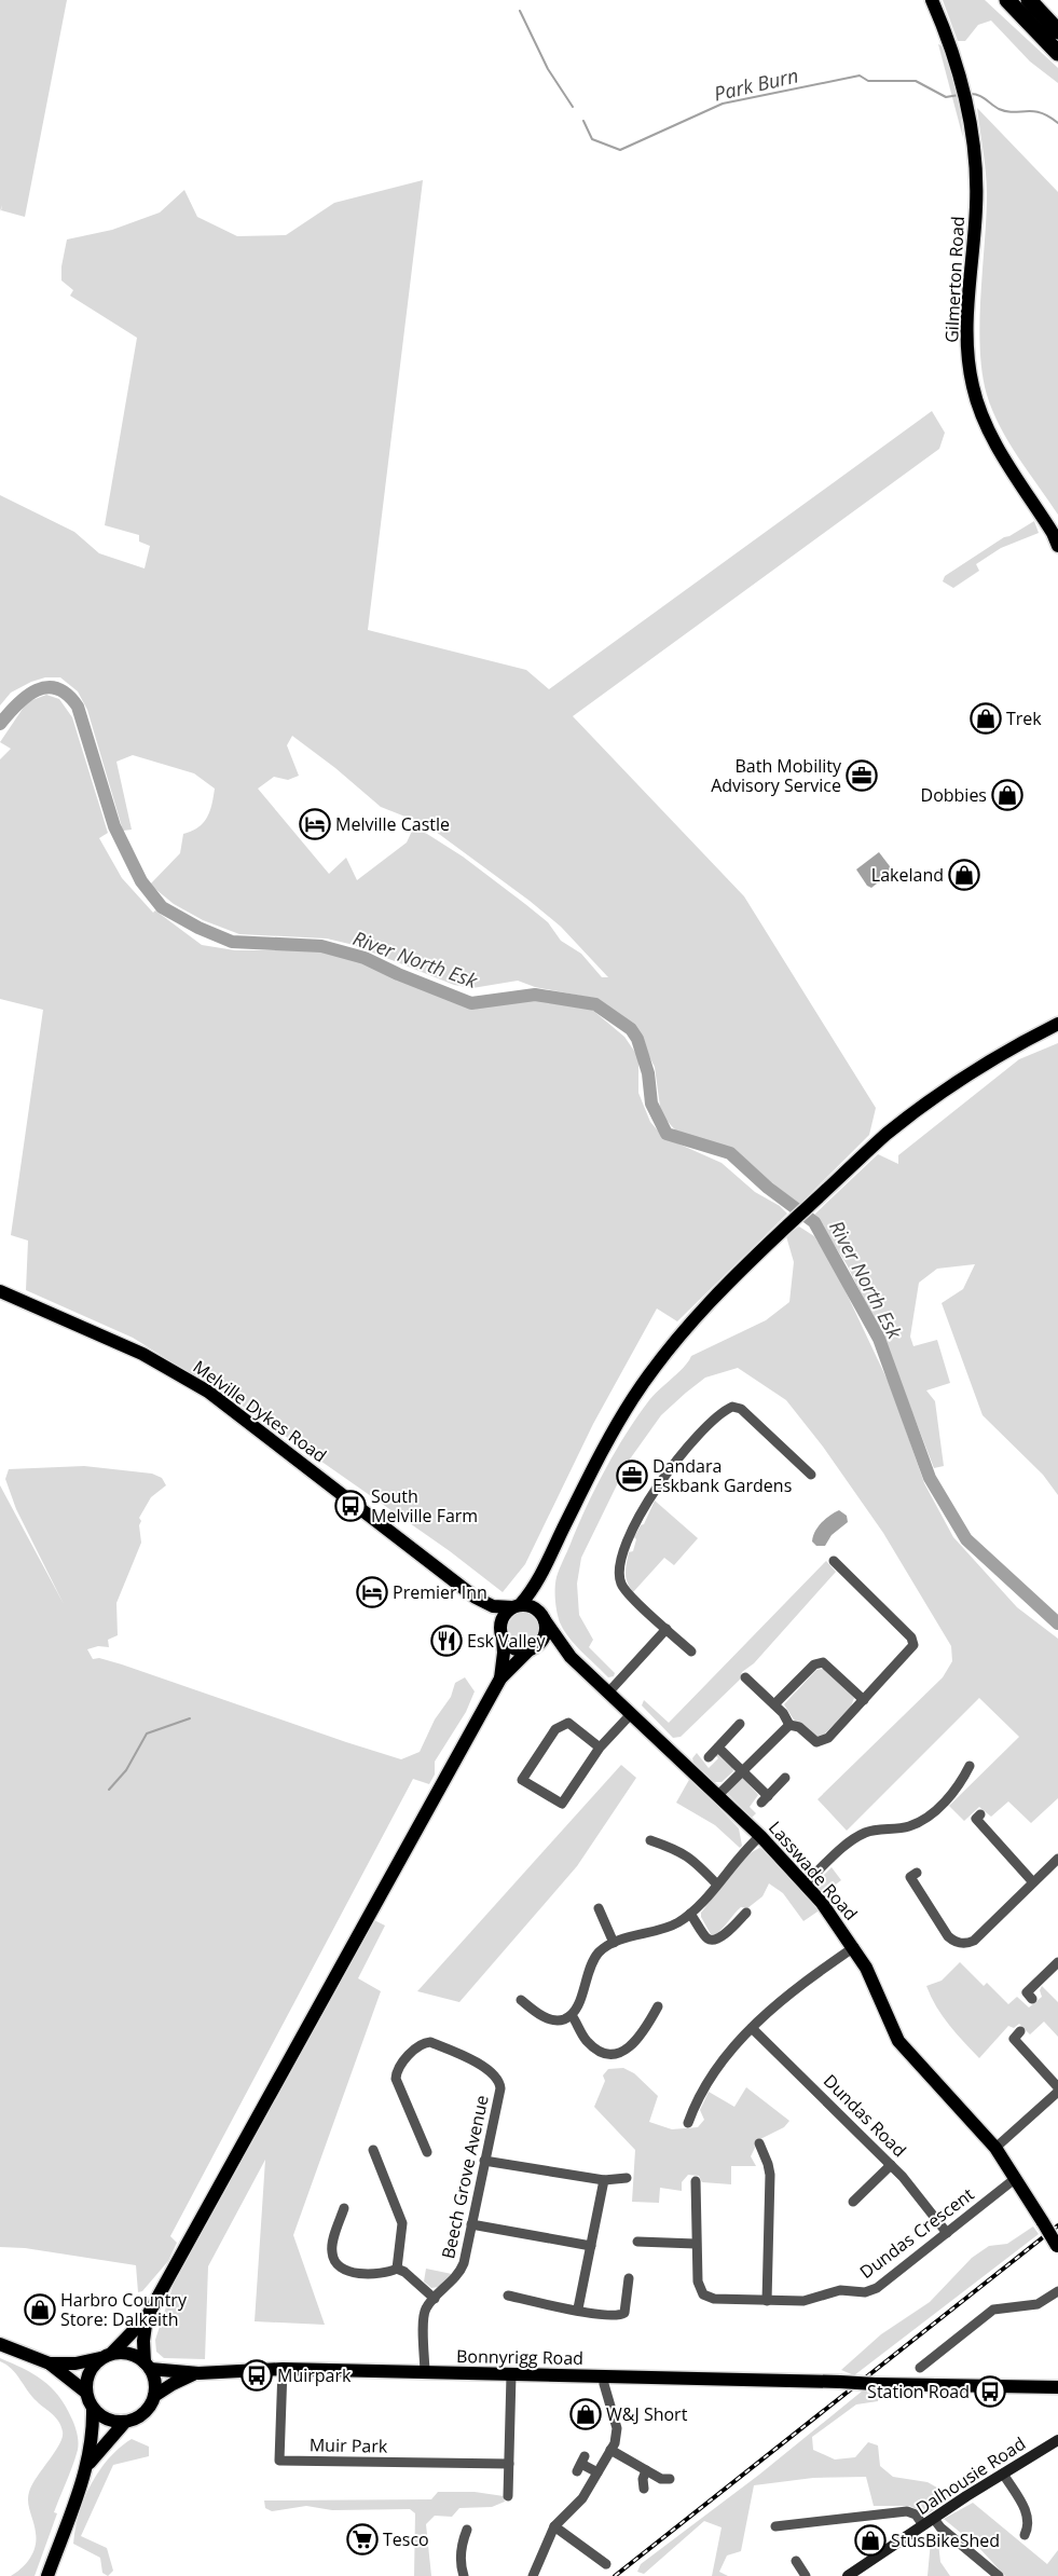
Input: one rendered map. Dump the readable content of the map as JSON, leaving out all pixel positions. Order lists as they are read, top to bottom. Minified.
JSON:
{"streets":{"main road":["Gilmerton Road","Melville Dykes Road","Lasswade Road","Bonnyrigg Road","Dalhousie Road"],"street":["Dundas Road","Beech Grove Avenue","Dundas Crescent","Muir Park"]},"crossings":[["Melville Dykes Road","Lasswade Road"],["Lasswade Road","Dundas Crescent"],["Dundas Road","Dundas Crescent"],["Beech Grove Avenue","Bonnyrigg Road"],["Bonnyrigg Road","Muir Park"]],"water":["Park Burn","River North Esk"],"places":{"shop":["Trek","Dobbies","Lakeland","Harbro Country Store: Dalkeith","W&J Short","StusBikeShed"],"office":["Bath Mobility Advisory Service","Dandara Eskbank Gardens"],"hotel":["Melville Castle","Premier Inn"],"bus stop":["South Melville Farm","Muirpark","Station Road"],"restaurant":["Esk Valley"],"supermarket":["Tesco"]}}
